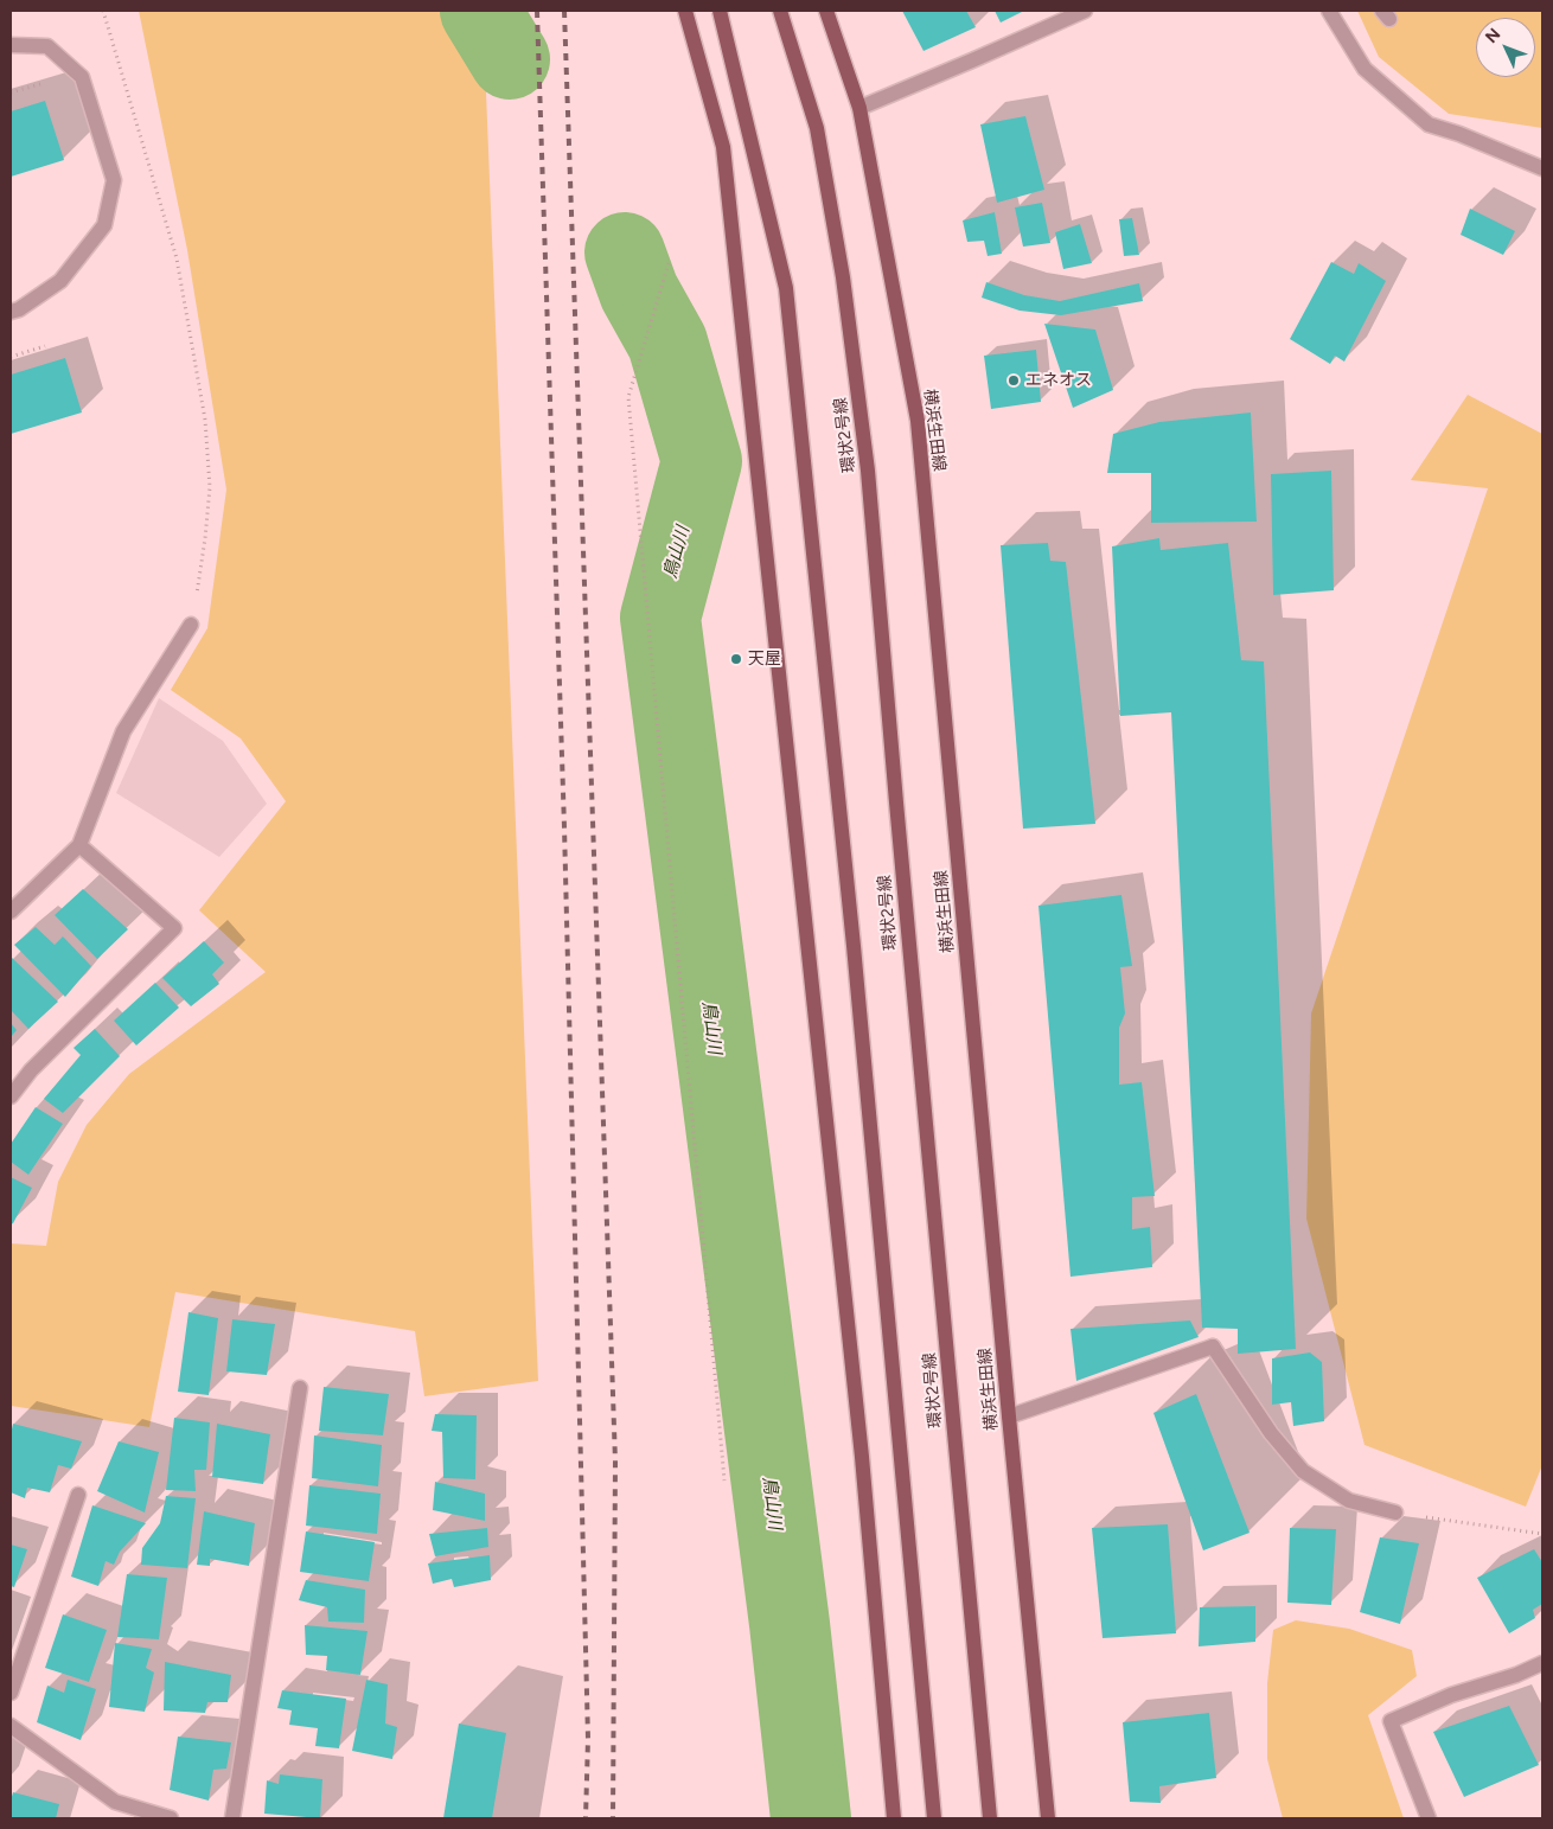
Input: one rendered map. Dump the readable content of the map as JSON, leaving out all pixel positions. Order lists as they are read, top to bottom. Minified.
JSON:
{"streets":{"main road":["横浜生田線","環状2号線"]},"water":["鳥山川"],"places":["エネオス","天屋"],"north":"top left"}
